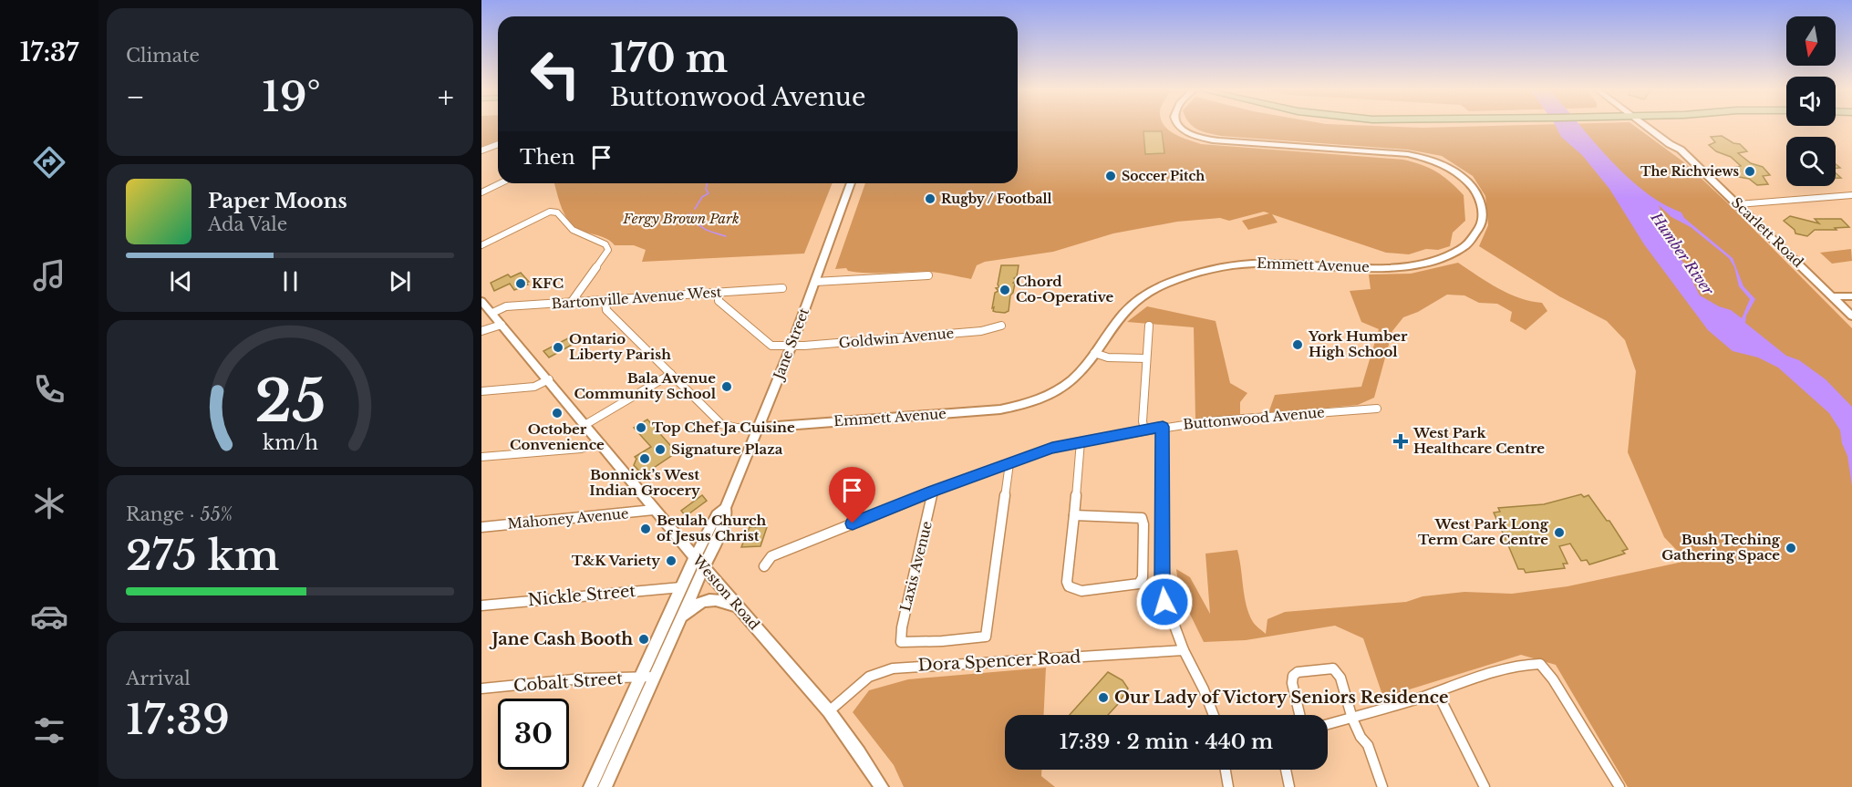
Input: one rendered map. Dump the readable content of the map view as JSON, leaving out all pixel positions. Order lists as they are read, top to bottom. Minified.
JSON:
{"streets":{"main road":["Scarlett Road","Emmett Avenue","Jane Street","Weston Road"],"street":["Bartonville Avenue West","Goldwin Avenue","Buttonwood Avenue","Mahoney Avenue","Laxis Avenue","Nickle Street","Dora Spencer Road","Cobalt Street"]},"crossings":[["Emmett Avenue","Jane Street"],["Bartonville Avenue West","Goldwin Avenue"],["Bartonville Avenue West","Weston Road"],["Goldwin Avenue","Jane Street"],["Jane Street","Weston Road"],["Jane Street","Nickle Street"],["Jane Street","Cobalt Street"],["Buttonwood Avenue","Laxis Avenue"],["Mahoney Avenue","Weston Road"],["Weston Road","Dora Spencer Road"]],"water":["Humber River"],"parks":["Fergy Brown Park"],"places":{"other":["The Richviews","Soccer Pitch","Rugby / Football","KFC","Chord Co-Operative","York Humber High School","Ontario Liberty Parish","Bala Avenue Community School","October Convenience","Top Chef Ja Cuisine","Signature Plaza","Bonnick’s West Indian Grocery","Beulah Church of Jesus Christ","West Park Long Term Care Centre","Bush Teching Gathering Space","T&K Variety","Jane Cash Booth","Our Lady of Victory Seniors Residence"],"health":["West Park Healthcare Centre"]},"north":"bottom","page":{"tabs":"17:37","tile":["Climate",["Range · 55%","275 km"],["Arrival","17:39"]],"turn":["170 m","Buttonwood Avenue"],"heat":["−","19°","+"],"then":"Then","song":["Paper Moons","Ada Vale"],"limit":"30","trip":"17:39 · 2 min · 440 m","gauge":["25","km/h"]}}
